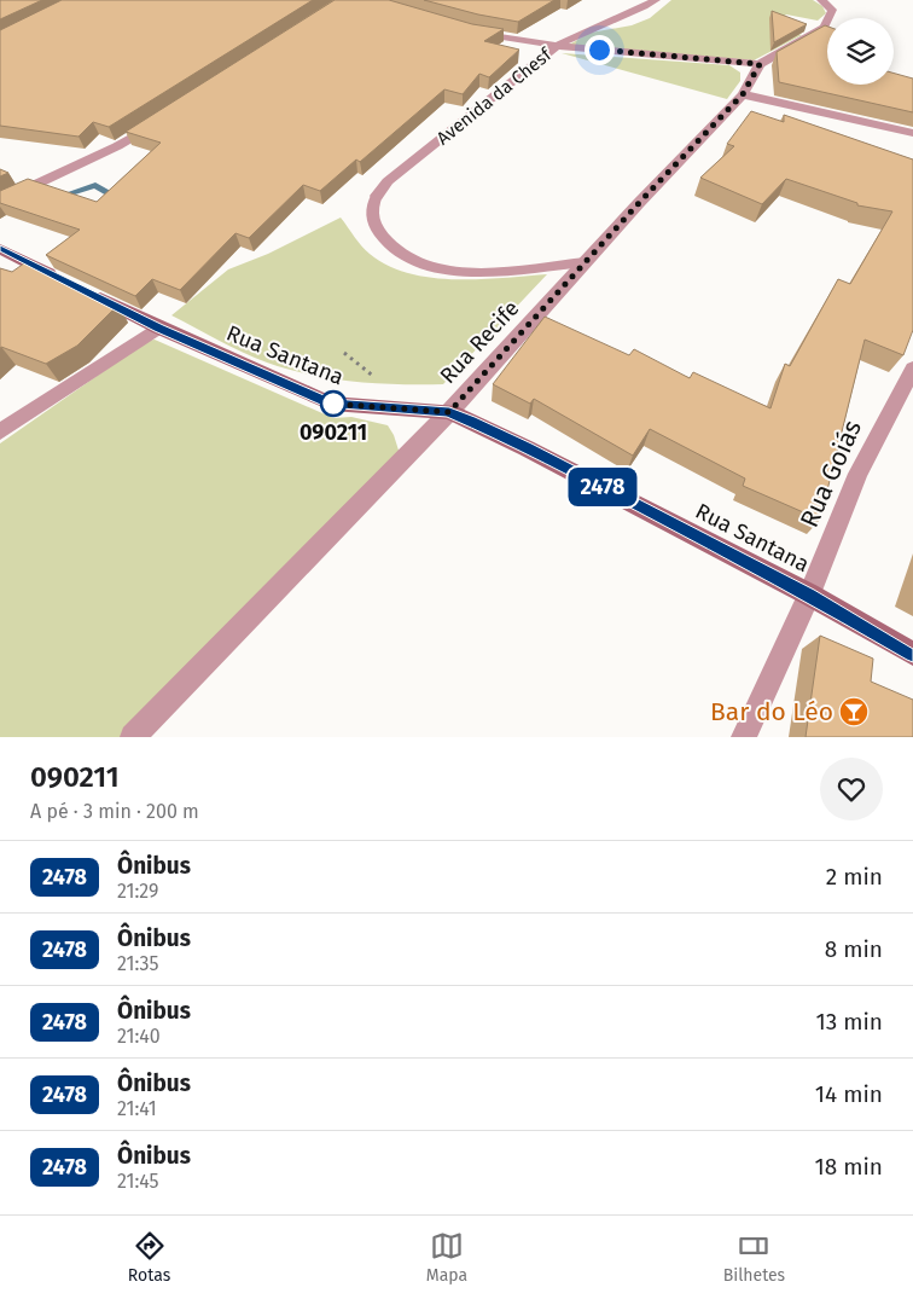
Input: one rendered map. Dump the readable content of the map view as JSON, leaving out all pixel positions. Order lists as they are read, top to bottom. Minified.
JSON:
{"streets":{"street":["Avenida da Chesf","Rua Recife","Rua Santana","Rua Goiás"]},"crossings":[["Rua Recife","Rua Santana"],["Rua Santana","Rua Goiás"]],"places":{"other":["090211"],"bar":["Bar do Léo"]},"lines":["bus line 2478"],"page":{"on_map":"2478","heading":["090211","A pé · 3 min · 200 m"],"list":[{"mark":"2478","name":"Ônibus","note":"21:29","value":"2 min"},{"mark":"2478","name":"Ônibus","note":"21:35","value":"8 min"},{"mark":"2478","name":"Ônibus","note":"21:40","value":"13 min"},{"mark":"2478","name":"Ônibus","note":"21:41","value":"14 min"},{"mark":"2478","name":"Ônibus","note":"21:45","value":"18 min"}],"tabs":["Rotas","Mapa","Bilhetes"]}}
